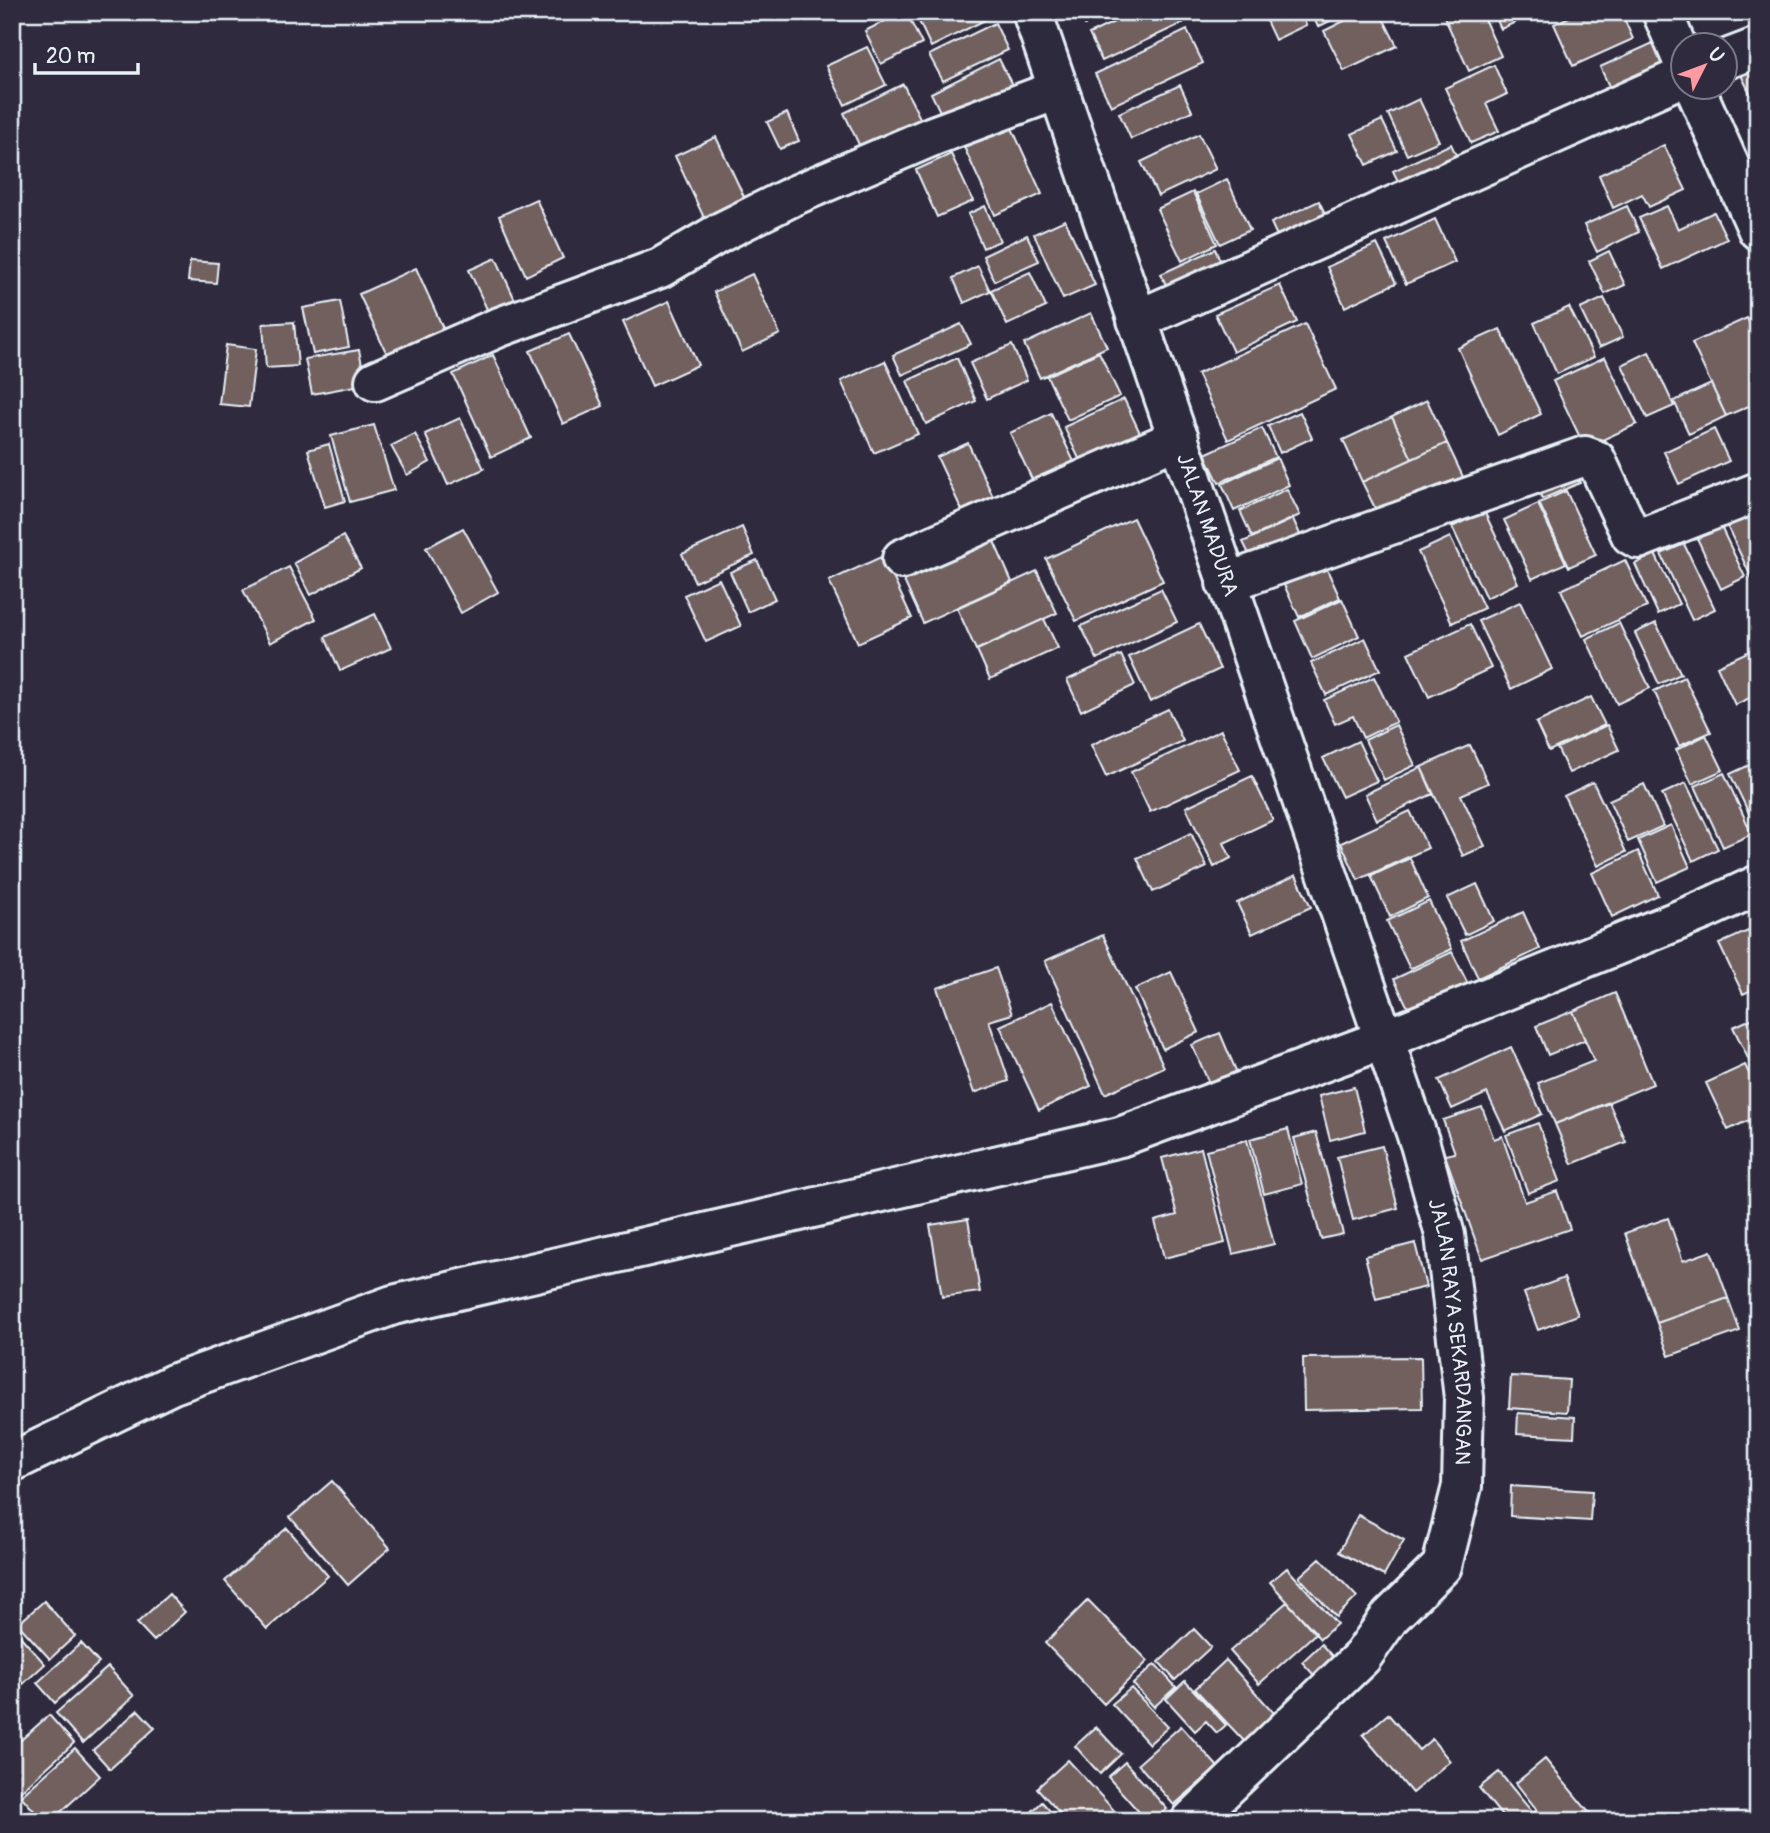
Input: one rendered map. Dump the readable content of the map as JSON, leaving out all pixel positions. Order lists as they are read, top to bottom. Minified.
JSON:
{"streets":{"street":["JALAN MADURA","JALAN RAYA SEKARDANGAN"]},"crossings":[["JALAN MADURA","JALAN RAYA SEKARDANGAN"]],"scale_bar":"20 m","north":"top right"}
